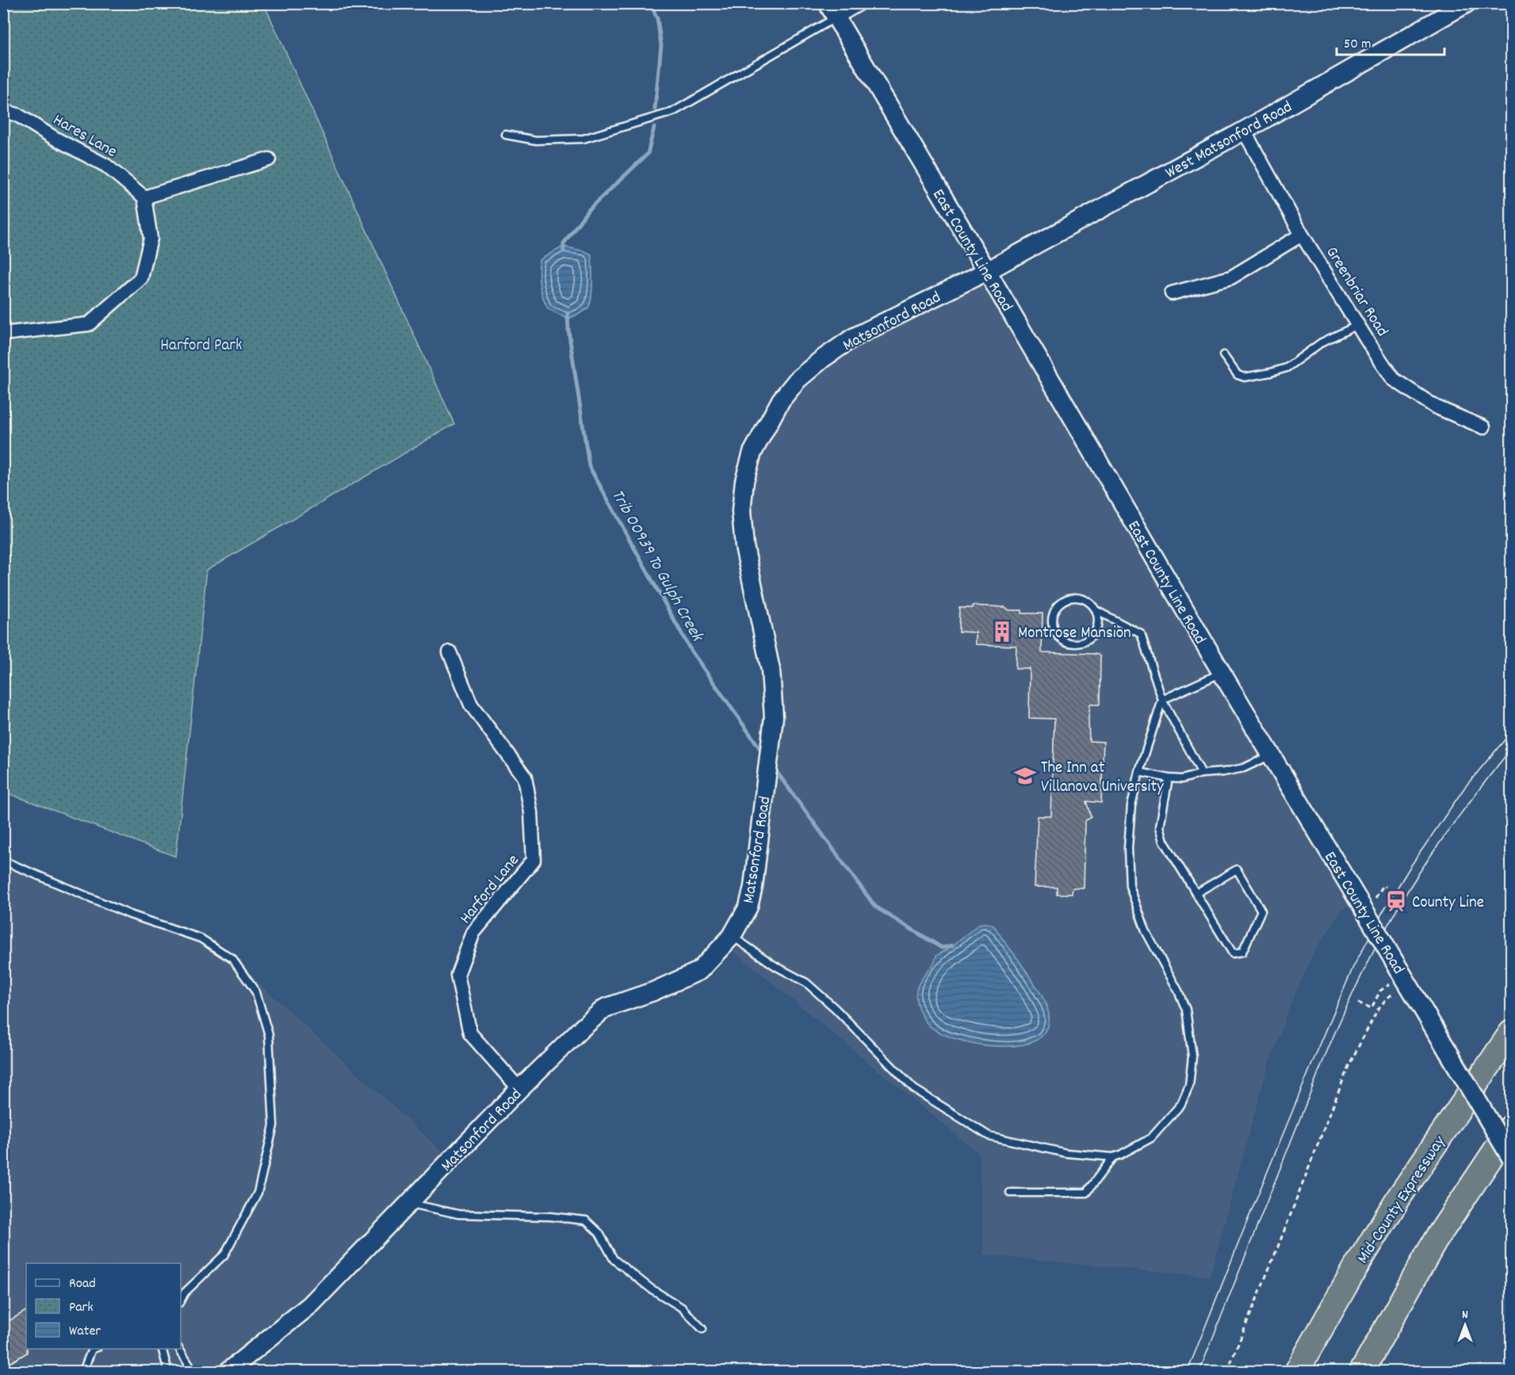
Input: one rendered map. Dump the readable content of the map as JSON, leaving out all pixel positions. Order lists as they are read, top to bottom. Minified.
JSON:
{"streets":{"highway":["Mid-County Expressway"],"main road":["West Matsonford Road","East County Line Road","Matsonford Road"],"street":["Hares Lane","Greenbriar Road","Harford Lane"]},"crossings":[["West Matsonford Road","East County Line Road"],["West Matsonford Road","Greenbriar Road"],["West Matsonford Road","Matsonford Road"],["East County Line Road","Matsonford Road"],["Matsonford Road","Harford Lane"]],"water":["Trib 00939 To Gulph Creek"],"parks":["Harford Park"],"places":{"building":["Montrose Mansion"],"school or university":["The Inn at Villanova University"],"station":["County Line"]},"legend":["Road","Park","Water"],"scale_bar":"50 m","north":"top"}
